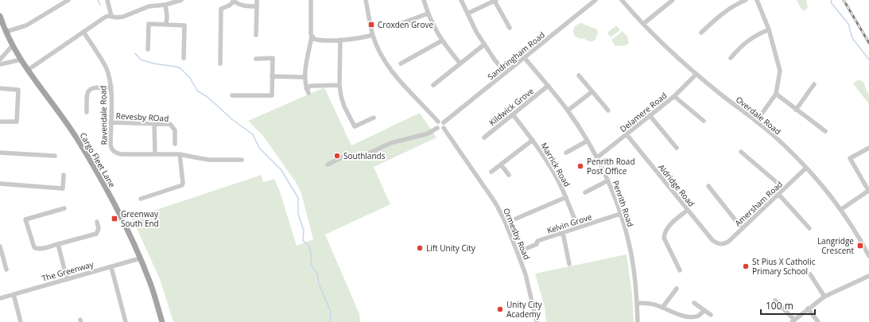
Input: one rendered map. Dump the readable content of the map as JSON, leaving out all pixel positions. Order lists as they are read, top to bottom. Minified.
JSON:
{"streets":{"main road":["Cargo Fleet Lane"],"street":["Sandringham Road","Kildwick Grove","Delamere Road","Ravendale Road","Overdale Road","Revesby ROad","Marrick Road","Aldridge Road","Penrith Road","Amersham Road","Kelvin Grove","Ormesby Road","The Greenway"]},"crossings":[["Sandringham Road","Penrith Road"],["Sandringham Road","Ormesby Road"],["Kildwick Grove","Marrick Road"],["Kildwick Grove","Penrith Road"],["Delamere Road","Overdale Road"],["Delamere Road","Aldridge Road"],["Delamere Road","Penrith Road"],["Ravendale Road","Revesby ROad"],["Overdale Road","Amersham Road"],["Cargo Fleet Lane","The Greenway"],["Marrick Road","Kelvin Grove"],["Aldridge Road","Amersham Road"],["Penrith Road","Kelvin Grove"]],"places":{"transit":["Croxden Grove","Greenway South End","Langridge Crescent"],"other":["Southlands","Penrith Road Post Office","Lift Unity City","St Pius X Catholic Primary School","Unity City Academy"]},"scale_bar":"100 m"}
